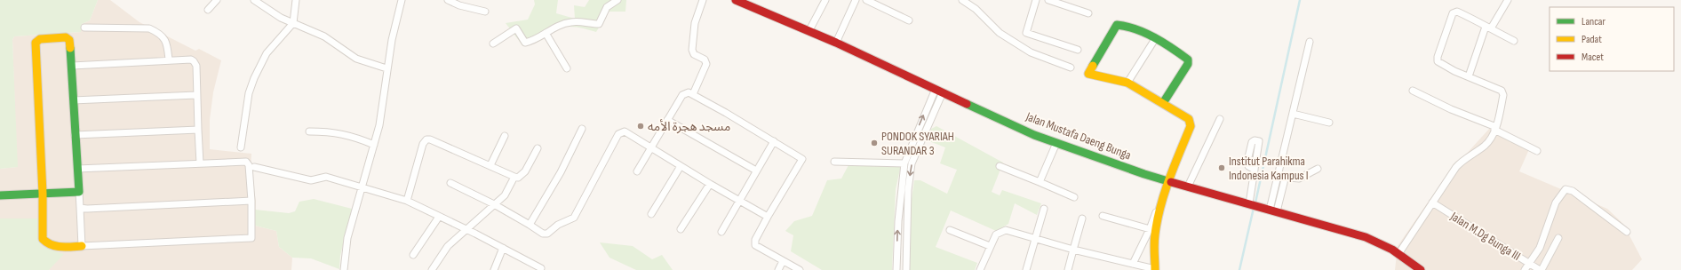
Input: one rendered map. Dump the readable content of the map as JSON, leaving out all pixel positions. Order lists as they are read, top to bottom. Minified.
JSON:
{"streets":{"street":["Jalan Mustafa Daeng Bunga","Jalan M.Dg Bunga III"]},"places":["مسجد هجرة الأمه","PONDOK SYARIAH SURANDAR 3","Institut Parahikma Indonesia Kampus I"],"legend":["Lancar","Padat","Macet"]}
